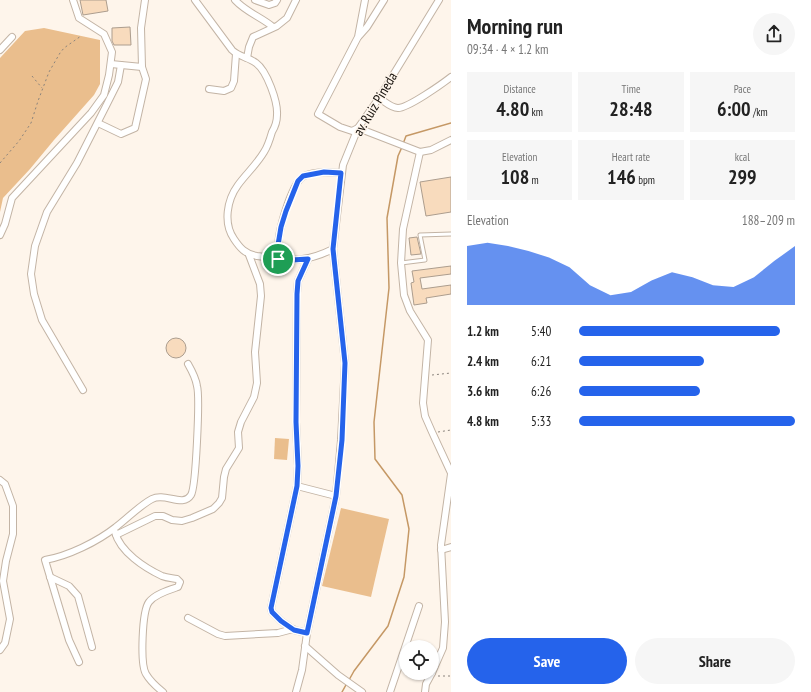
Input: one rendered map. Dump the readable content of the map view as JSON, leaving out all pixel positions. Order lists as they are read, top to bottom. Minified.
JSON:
{"streets":{"street":["av. Ruiz Pineda"]},"page":{"heading":["Morning run","09:34 · 4 × 1.2 km"],"stats":[["Distance","4.80 km"],["Time","28:48"],["Pace","6:00 /km"],["Elevation","108 m"],["Heart rate","146 bpm"],["kcal","299"]],"chart":["Elevation","188–209 m"],"list":[{"name":"1.2 km","note":"5:40"},{"name":"2.4 km","note":"6:21"},{"name":"3.6 km","note":"6:26"},{"name":"4.8 km","note":"5:33"}],"buttons":["Save","Share"]}}
